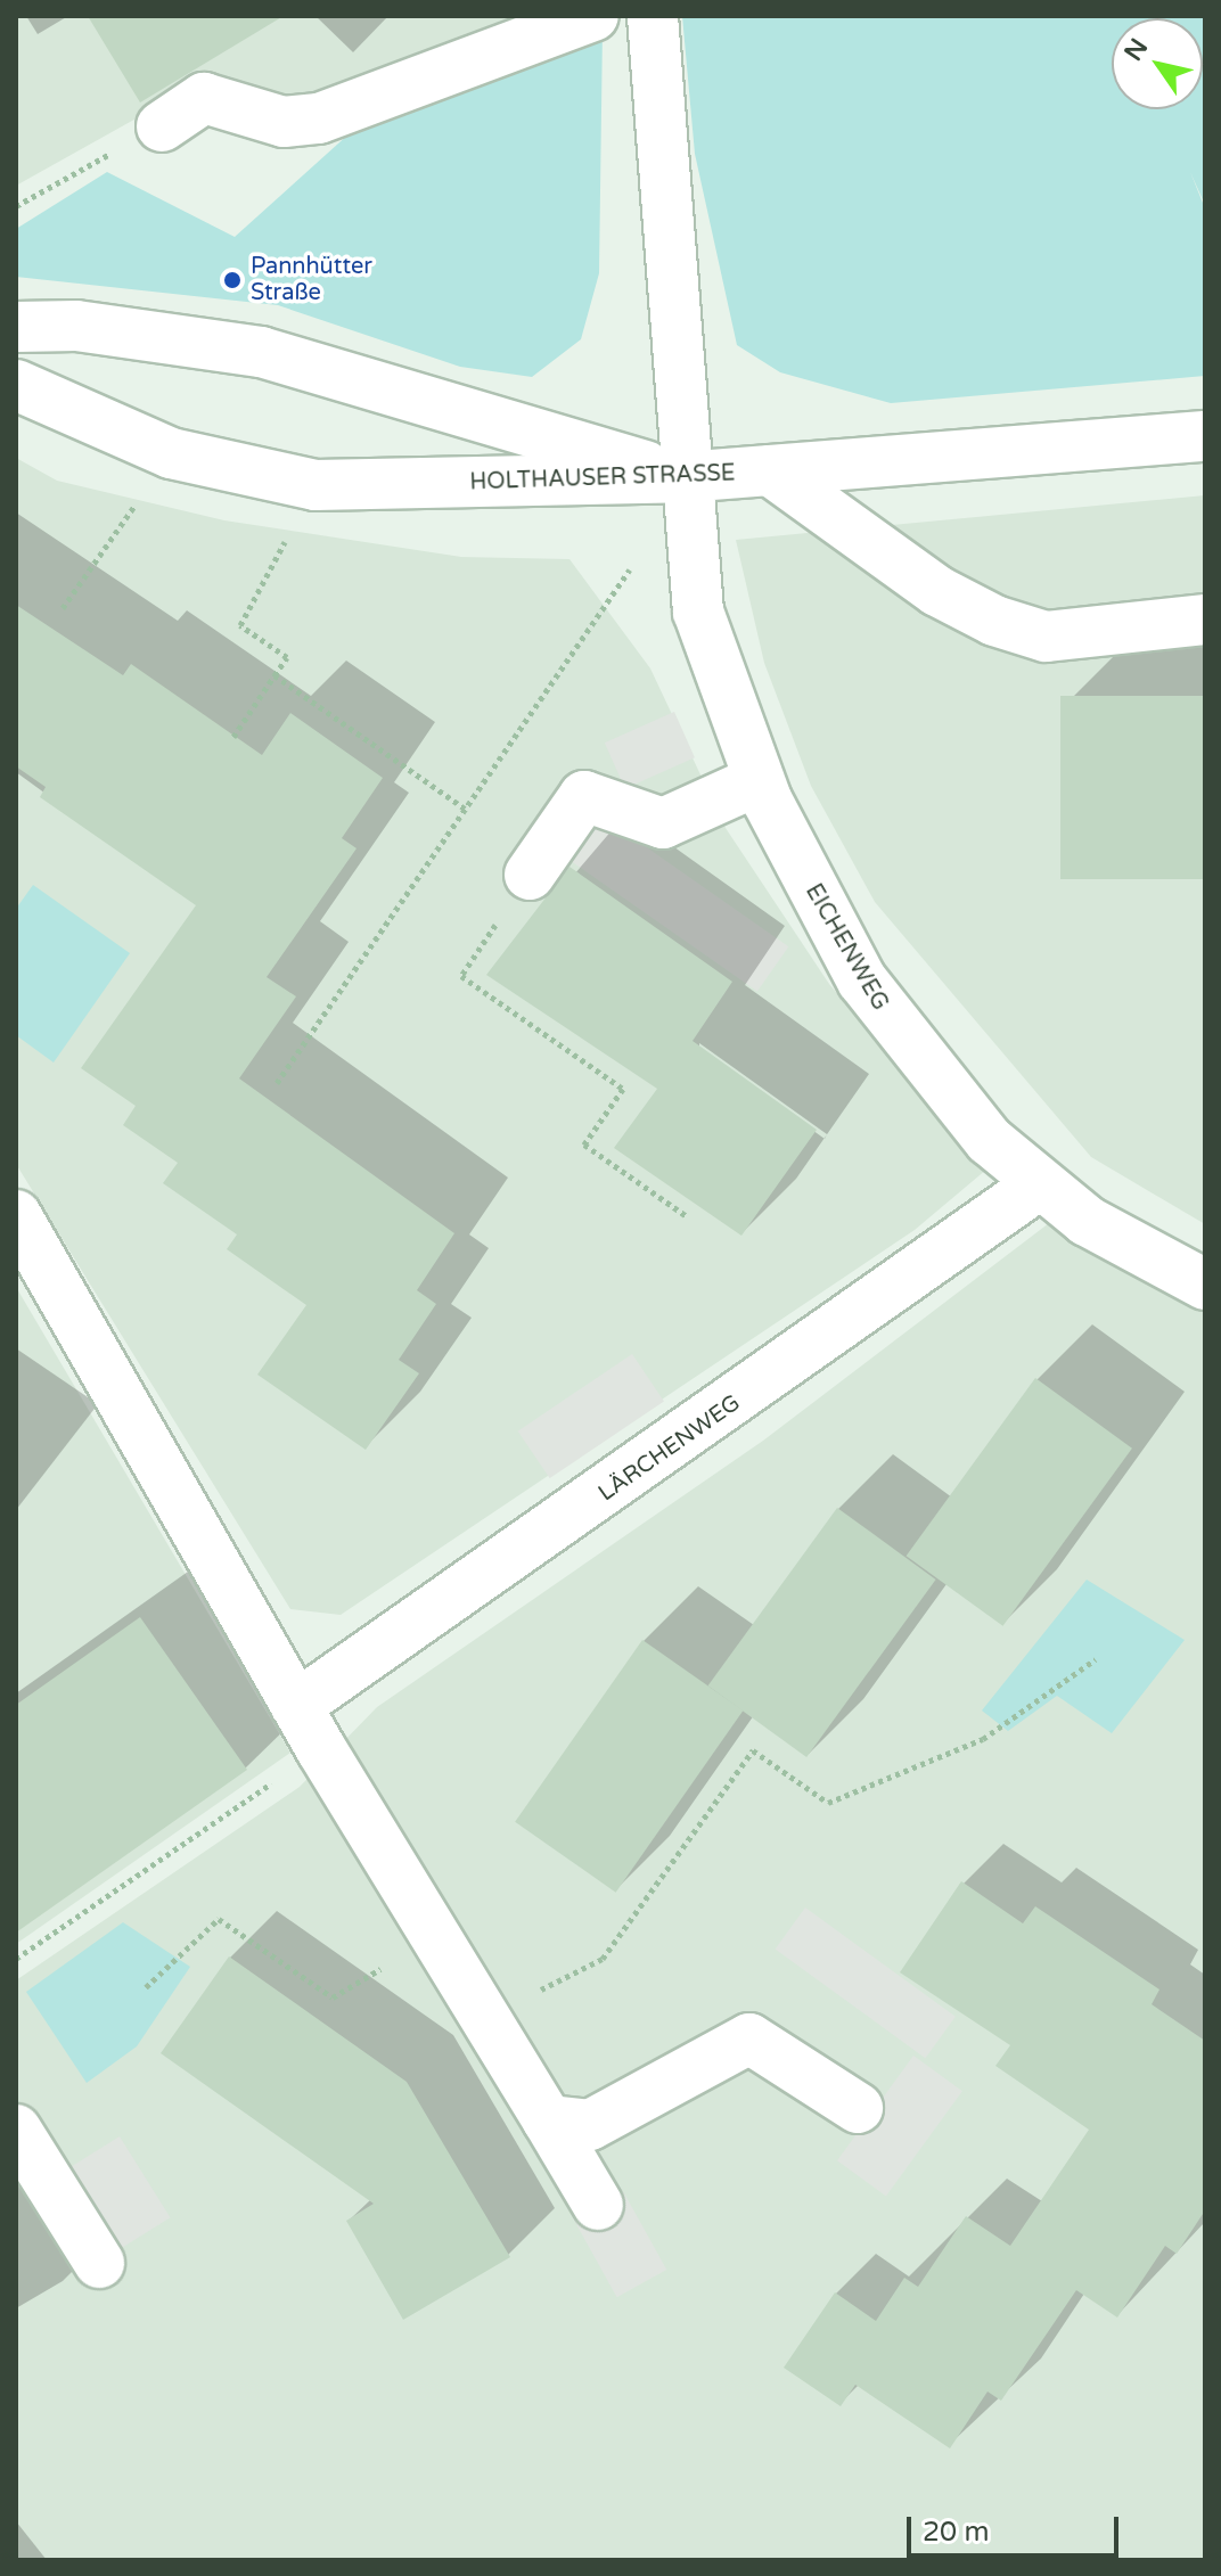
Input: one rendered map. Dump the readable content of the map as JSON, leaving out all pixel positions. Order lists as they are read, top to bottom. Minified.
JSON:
{"streets":{"street":["HOLTHAUSER STRASSE","EICHENWEG","LÄRCHENWEG"]},"crossings":[["HOLTHAUSER STRASSE","EICHENWEG"],["EICHENWEG","LÄRCHENWEG"]],"places":["Pannhütter Straße"],"scale_bar":"20 m","north":"top left"}
